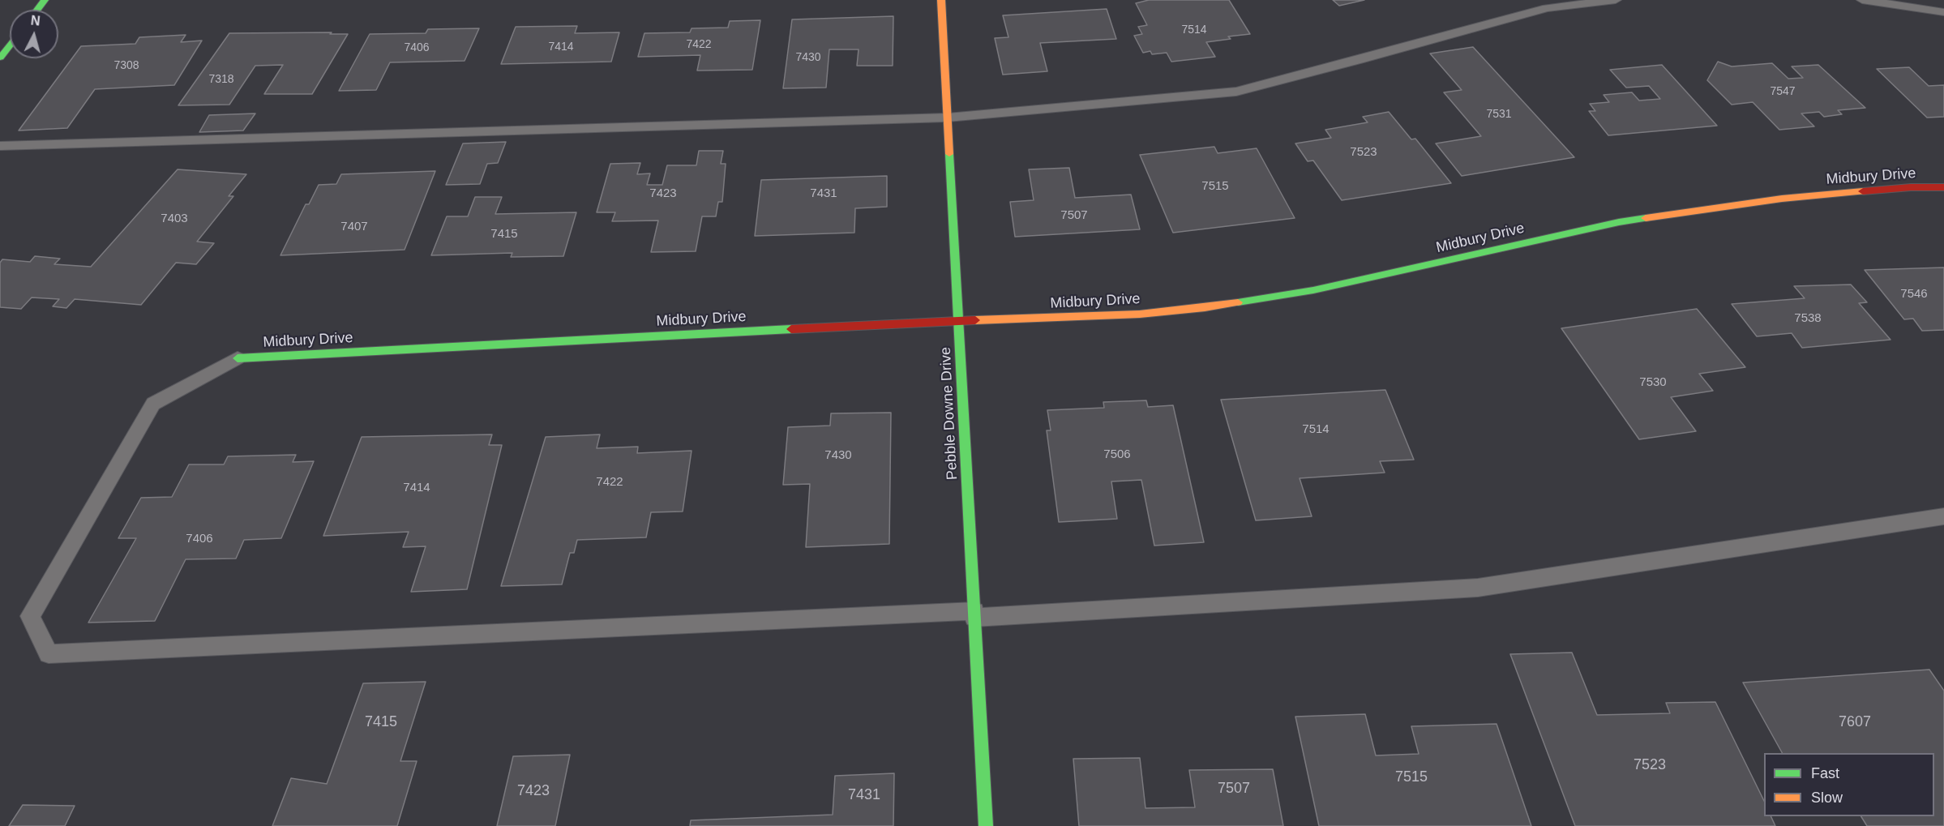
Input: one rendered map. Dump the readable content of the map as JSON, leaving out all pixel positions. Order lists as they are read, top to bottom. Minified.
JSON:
{"streets":{"street":["Midbury Drive","Pebble Downe Drive"]},"crossings":[["Midbury Drive","Pebble Downe Drive"]],"house_numbers":["7514","7422","7414","7406","7430","7308","7318","7547","7531","7523","7515","7423","7431","7507","7403","7407","7415","7546","7538","7530","7514","7506","7430","7422","7414","7406","7415","7607","7523","7515","7507","7423","7431"],"legend":["Fast","Slow"],"north":"top"}
